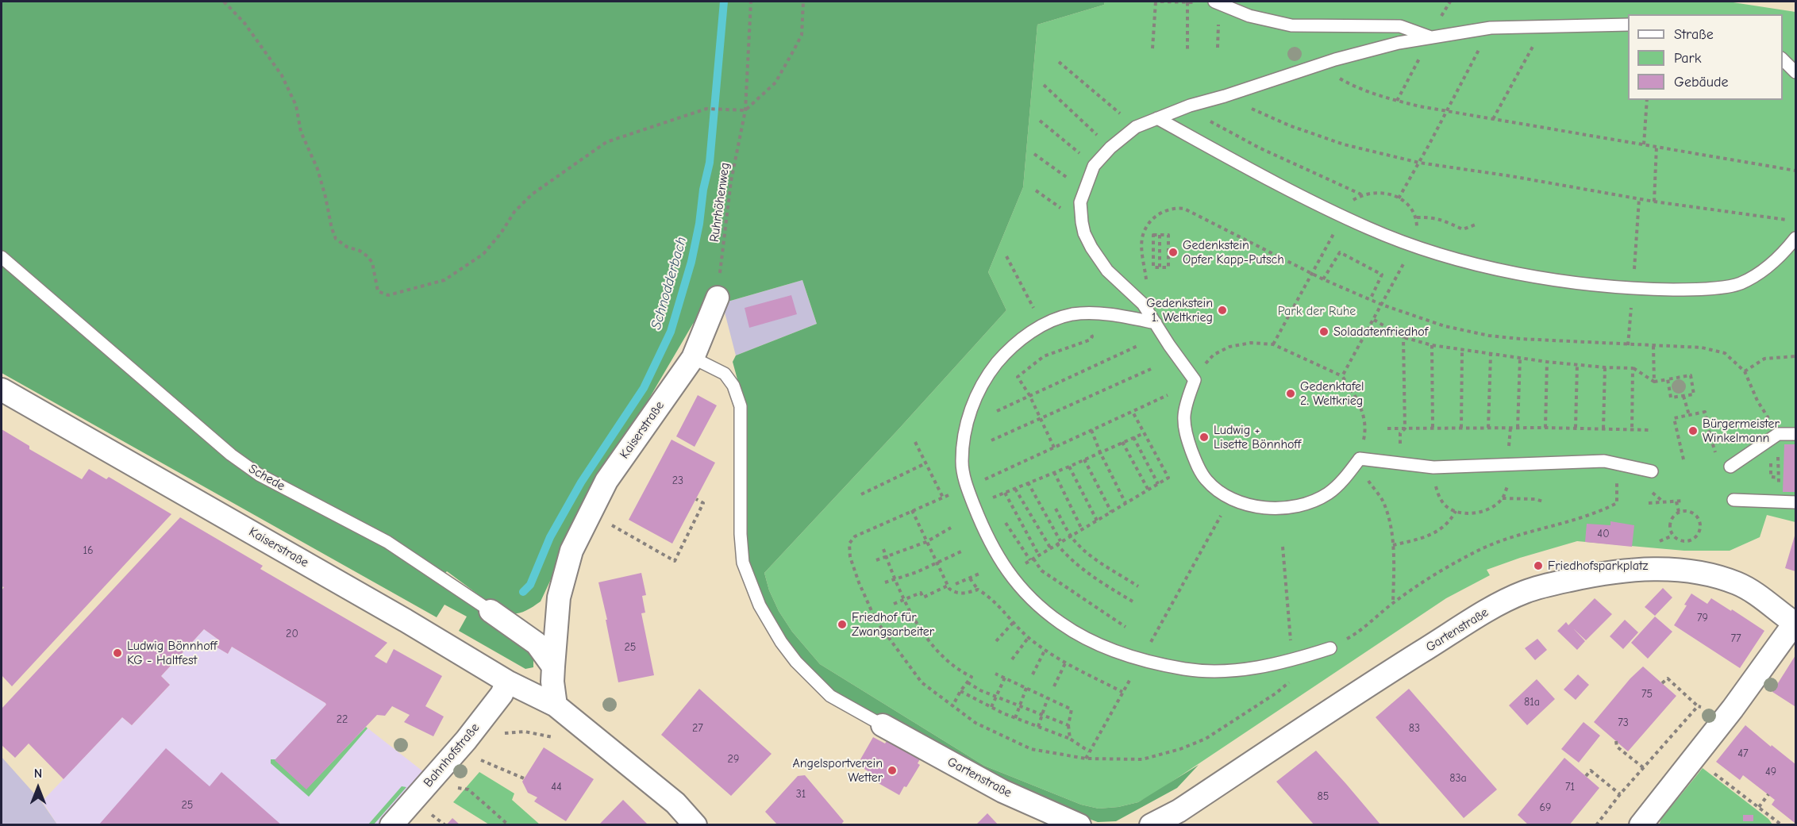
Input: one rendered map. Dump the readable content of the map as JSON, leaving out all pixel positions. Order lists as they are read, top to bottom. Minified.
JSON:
{"streets":{"street":["Kaiserstraße","Schede","Gartenstraße","Bahnhofstraße"],"path":["Ruhrhöhenweg"]},"crossings":[["Ruhrhöhenweg","Kaiserstraße"],["Kaiserstraße","Schede"],["Kaiserstraße","Bahnhofstraße"]],"water":["Schnodderbach"],"parks":["Park der Ruhe"],"places":["Gedenkstein Opfer Kapp-Putsch","Gedenkstein 1. Weltkrieg","Soladatenfriedhof","Gedenktafel 2. Weltkrieg","Bürgermeister Winkelmann","Ludwig + Lisette Bönnhoff","Friedhofsparkplatz","Friedhof für Zwangsarbeiter","Ludwig Bönnhoff KG - Haltfest","Angelsportverein Wetter"],"house_numbers":["23","40","16","79","20","77","25","75","81a","22","73","27","83","47","29","49","83a","44","71","31","85","25","69"],"legend":["Straße","Park","Gebäude"],"north":"top"}
